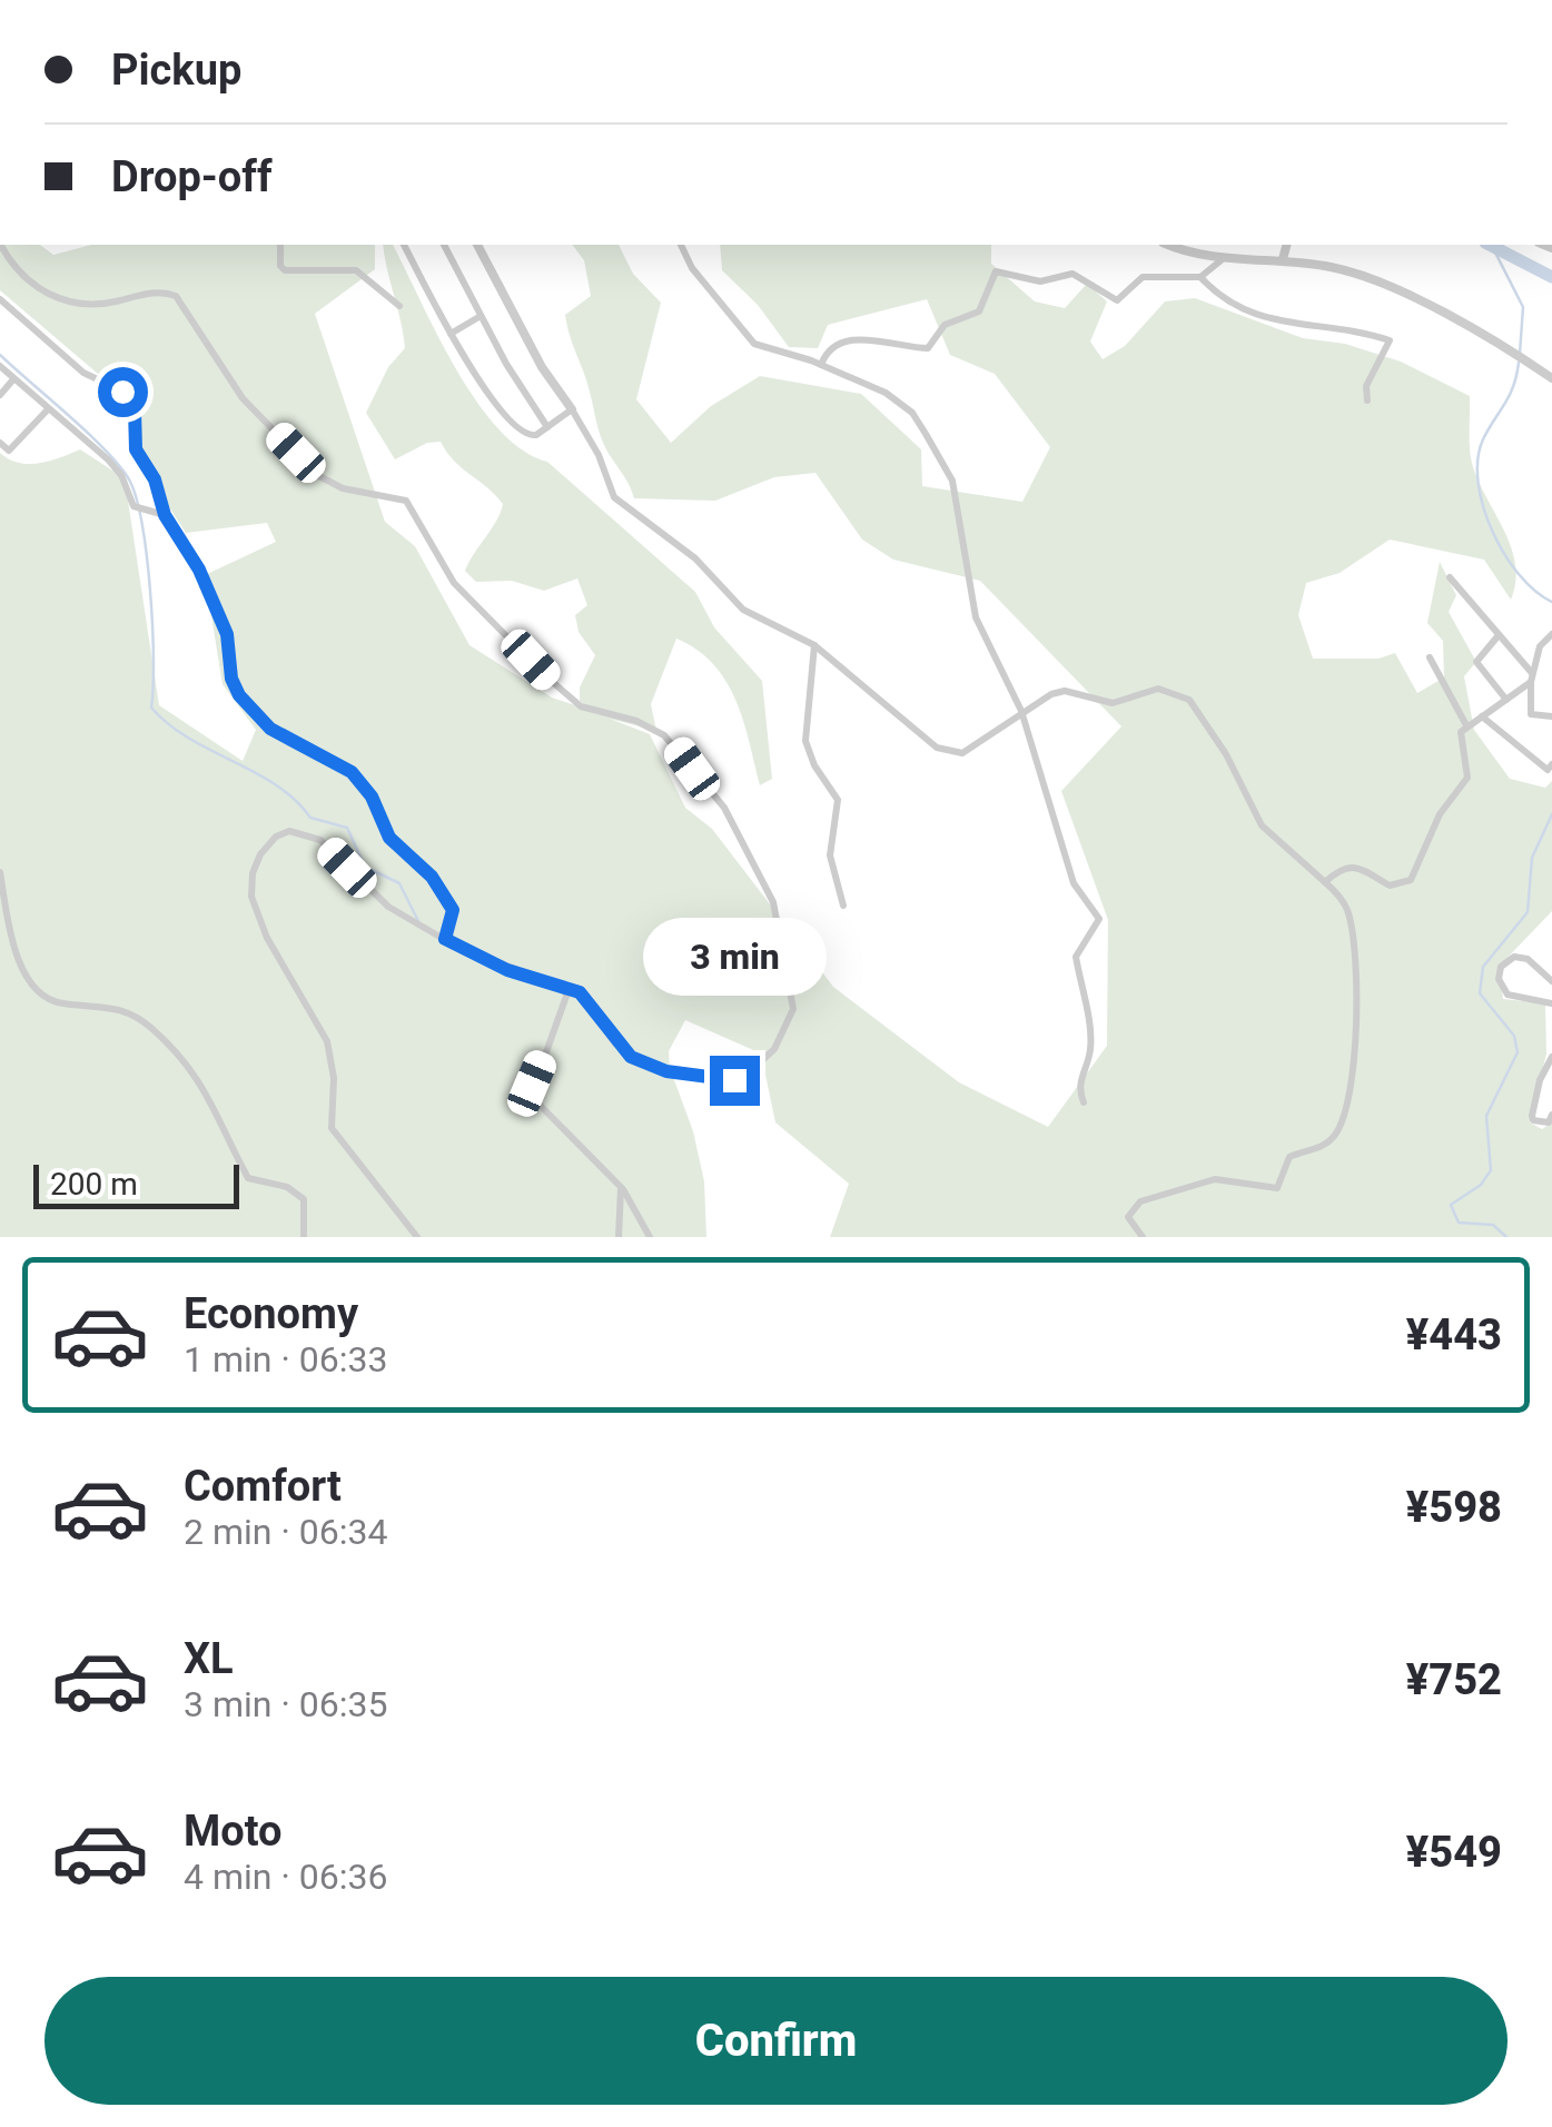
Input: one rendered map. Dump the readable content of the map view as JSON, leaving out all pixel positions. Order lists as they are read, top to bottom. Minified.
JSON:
{"scale_bar":"200 m","page":{"banner":["Pickup","Drop-off"],"bubble":"3 min","scale":"200 m","list":[{"name":"Economy","note":"1 min · 06:33","value":"¥443"},{"name":"Comfort","note":"2 min · 06:34","value":"¥598"},{"name":"XL","note":"3 min · 06:35","value":"¥752"},{"name":"Moto","note":"4 min · 06:36","value":"¥549"}],"buttons":"Confirm"}}
